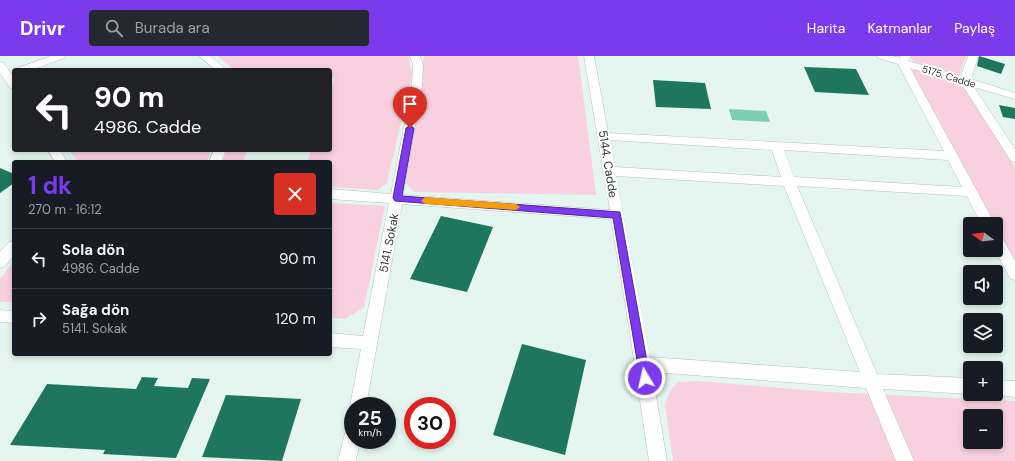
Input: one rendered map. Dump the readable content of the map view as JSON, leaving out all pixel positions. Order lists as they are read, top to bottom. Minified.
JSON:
{"streets":{"street":["5175. Cadde","5144. Cadde","5141. Sokak"]},"north":"left","page":{"header":"Drivr","search":"Burada ara","nav":["Harita","Katmanlar","Paylaş"],"turn":["90 m","4986. Cadde"],"heading":["1 dk","270 m · 16:12"],"map_buttons":["+","−"],"list":[{"name":"Sola dön","note":"4986. Cadde","value":"90 m"},{"name":"Sağa dön","note":"5141. Sokak","value":"120 m"}],"speed":"25 km/h","limit":"30"}}
